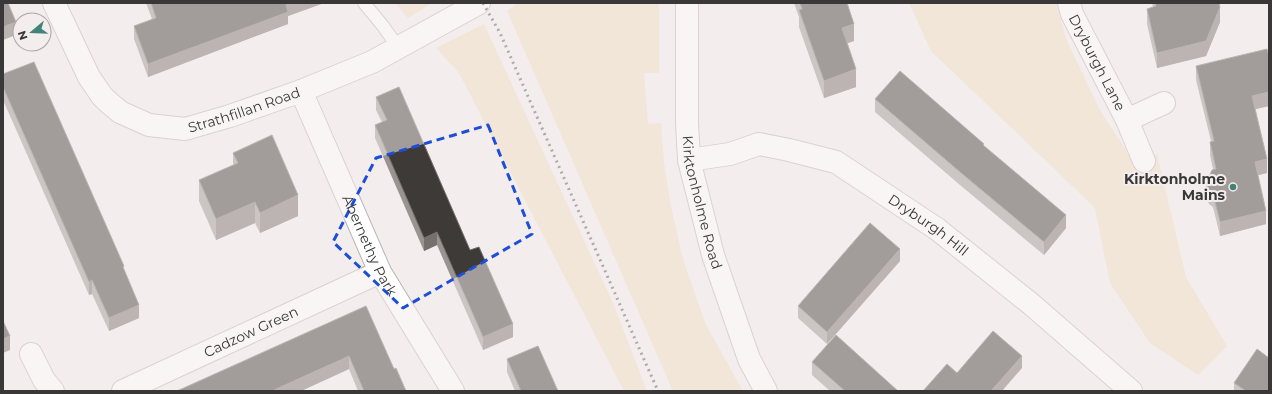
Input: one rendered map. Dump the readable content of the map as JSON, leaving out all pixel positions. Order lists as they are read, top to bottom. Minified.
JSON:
{"streets":{"street":["Dryburgh Lane","Strathfillan Road","Kirktonholme Road","Dryburgh Hill","Abernethy Park","Cadzow Green"]},"crossings":[["Strathfillan Road","Abernethy Park"],["Kirktonholme Road","Dryburgh Hill"],["Abernethy Park","Cadzow Green"]],"places":["Kirktonholme Mains"],"north":"left"}
